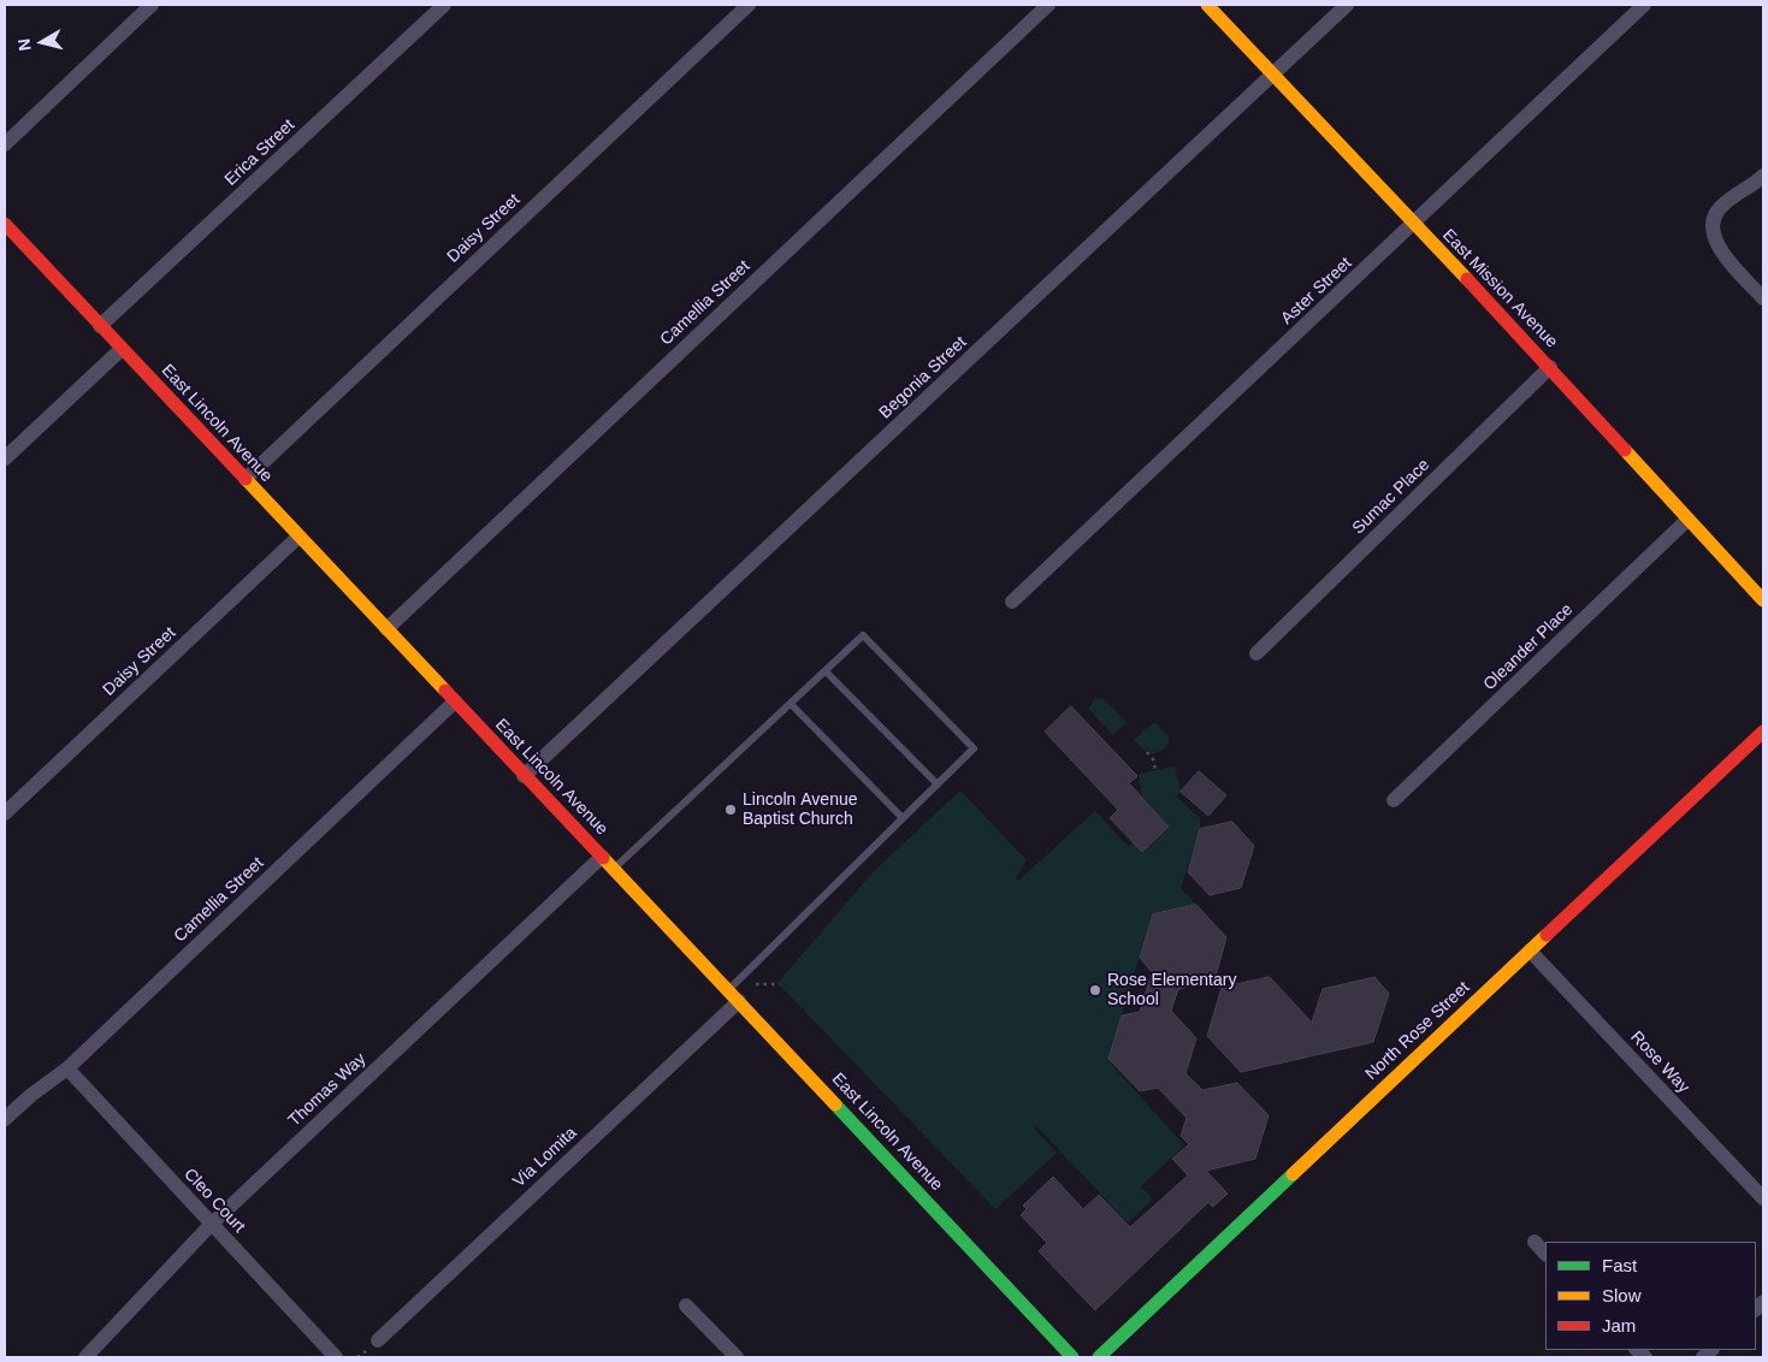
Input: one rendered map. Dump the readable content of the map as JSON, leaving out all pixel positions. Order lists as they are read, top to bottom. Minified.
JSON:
{"streets":{"main road":["East Mission Avenue","East Lincoln Avenue","North Rose Street"],"street":["Erica Street","Daisy Street","Aster Street","Camellia Street","Begonia Street","Sumac Place","Oleander Place","Rose Way","Thomas Way","Via Lomita","Cleo Court"]},"crossings":[["Erica Street","East Lincoln Avenue"],["Daisy Street","East Lincoln Avenue"],["East Mission Avenue","Aster Street"],["East Mission Avenue","Begonia Street"],["East Mission Avenue","Sumac Place"],["East Mission Avenue","Oleander Place"],["Camellia Street","East Lincoln Avenue"],["Camellia Street","Cleo Court"],["Begonia Street","East Lincoln Avenue"],["East Lincoln Avenue","Thomas Way"],["East Lincoln Avenue","Via Lomita"],["North Rose Street","Rose Way"],["Thomas Way","Cleo Court"]],"places":["Lincoln Avenue Baptist Church","Rose Elementary School"],"legend":["Fast","Slow","Jam"],"north":"left"}
